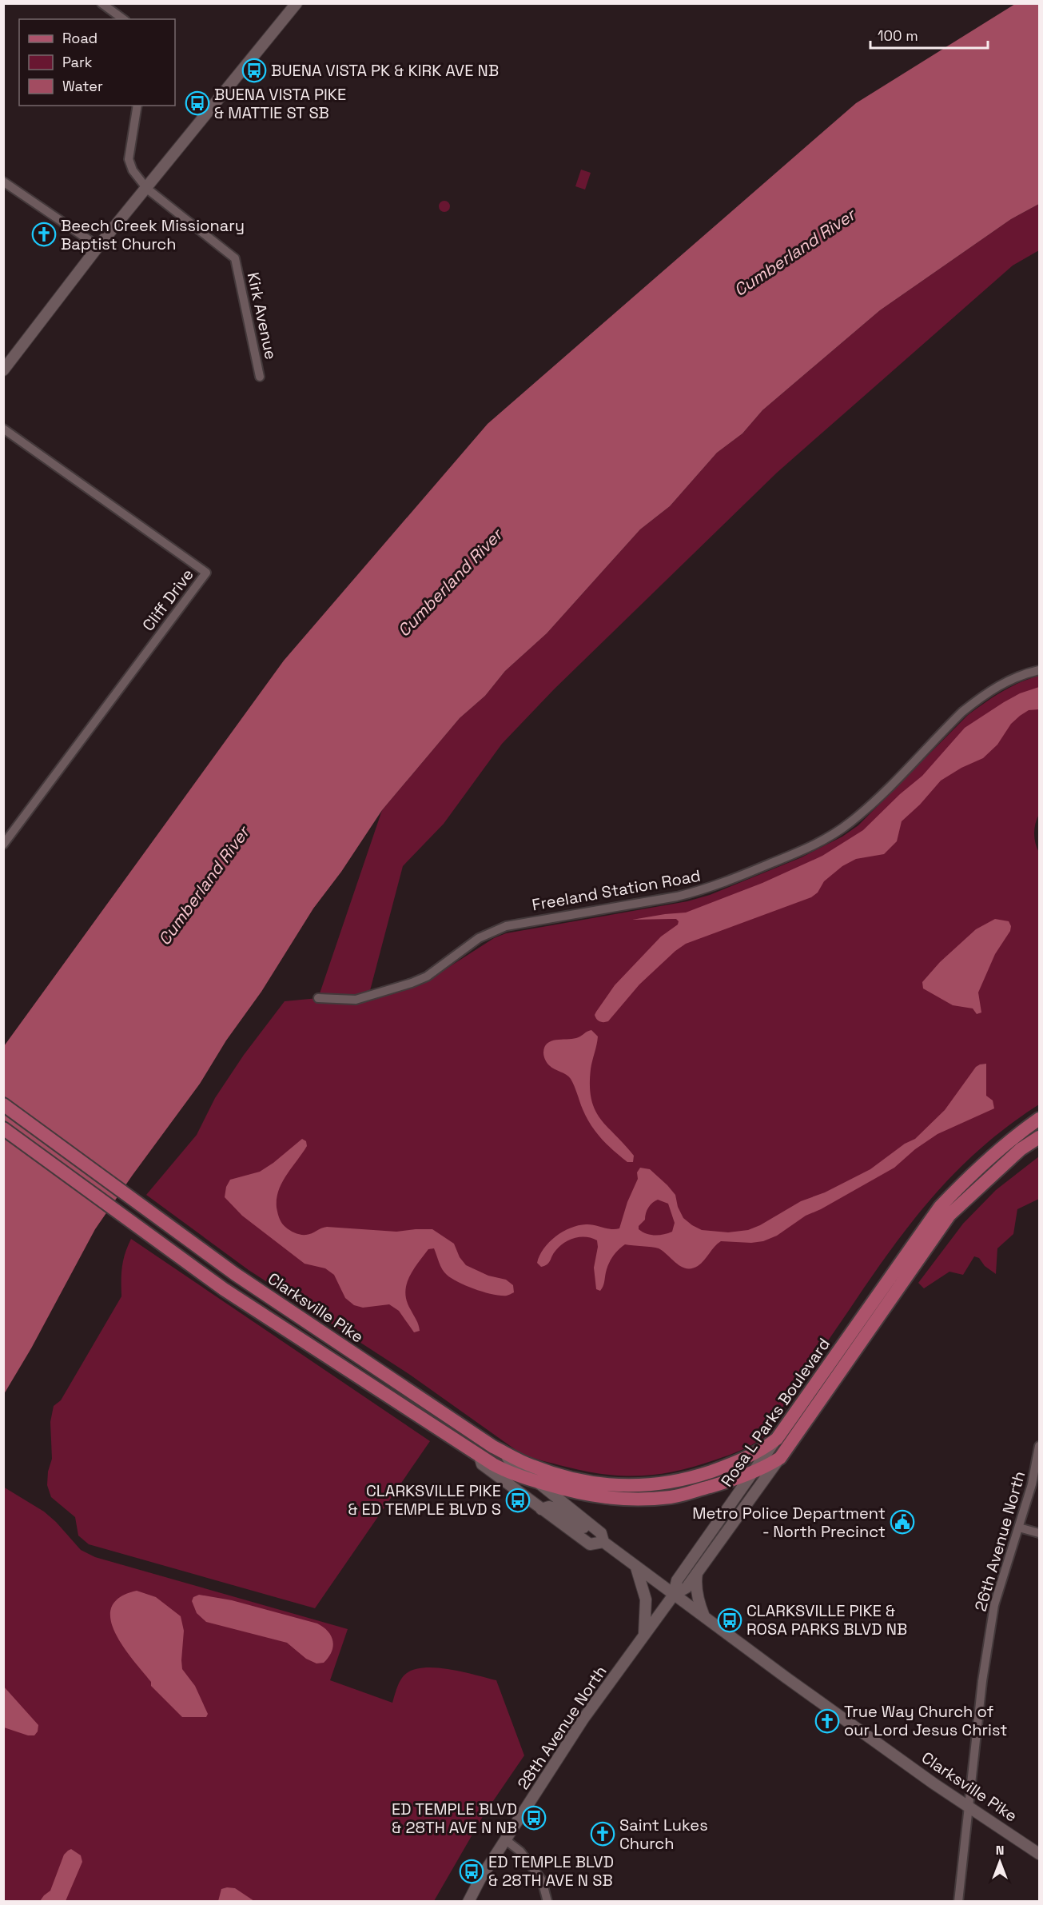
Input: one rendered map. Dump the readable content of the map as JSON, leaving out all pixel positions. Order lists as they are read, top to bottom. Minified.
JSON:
{"streets":{"main road":["Clarksville Pike","Rosa L Parks Boulevard","28th Avenue North"],"street":["Kirk Avenue","Cliff Drive","Freeland Station Road","26th Avenue North"]},"crossings":[["Clarksville Pike","Rosa L Parks Boulevard"],["Clarksville Pike","26th Avenue North"],["Clarksville Pike","28th Avenue North"],["Rosa L Parks Boulevard","28th Avenue North"]],"water":["Cumberland River"],"places":{"bus stop":["BUENA VISTA PK & KIRK AVE NB","BUENA VISTA PIKE & MATTIE ST SB","CLARKSVILLE PIKE & ED TEMPLE BLVD S","CLARKSVILLE PIKE & ROSA PARKS BLVD NB","ED TEMPLE BLVD & 28TH AVE N NB","ED TEMPLE BLVD & 28TH AVE N SB"],"church":["Beech Creek Missionary Baptist Church","True Way Church of our Lord Jesus Christ","Saint Lukes Church"],"public building":["Metro Police Department - North Precinct"]},"legend":["Road","Park","Water"],"scale_bar":"100 m","north":"top"}
